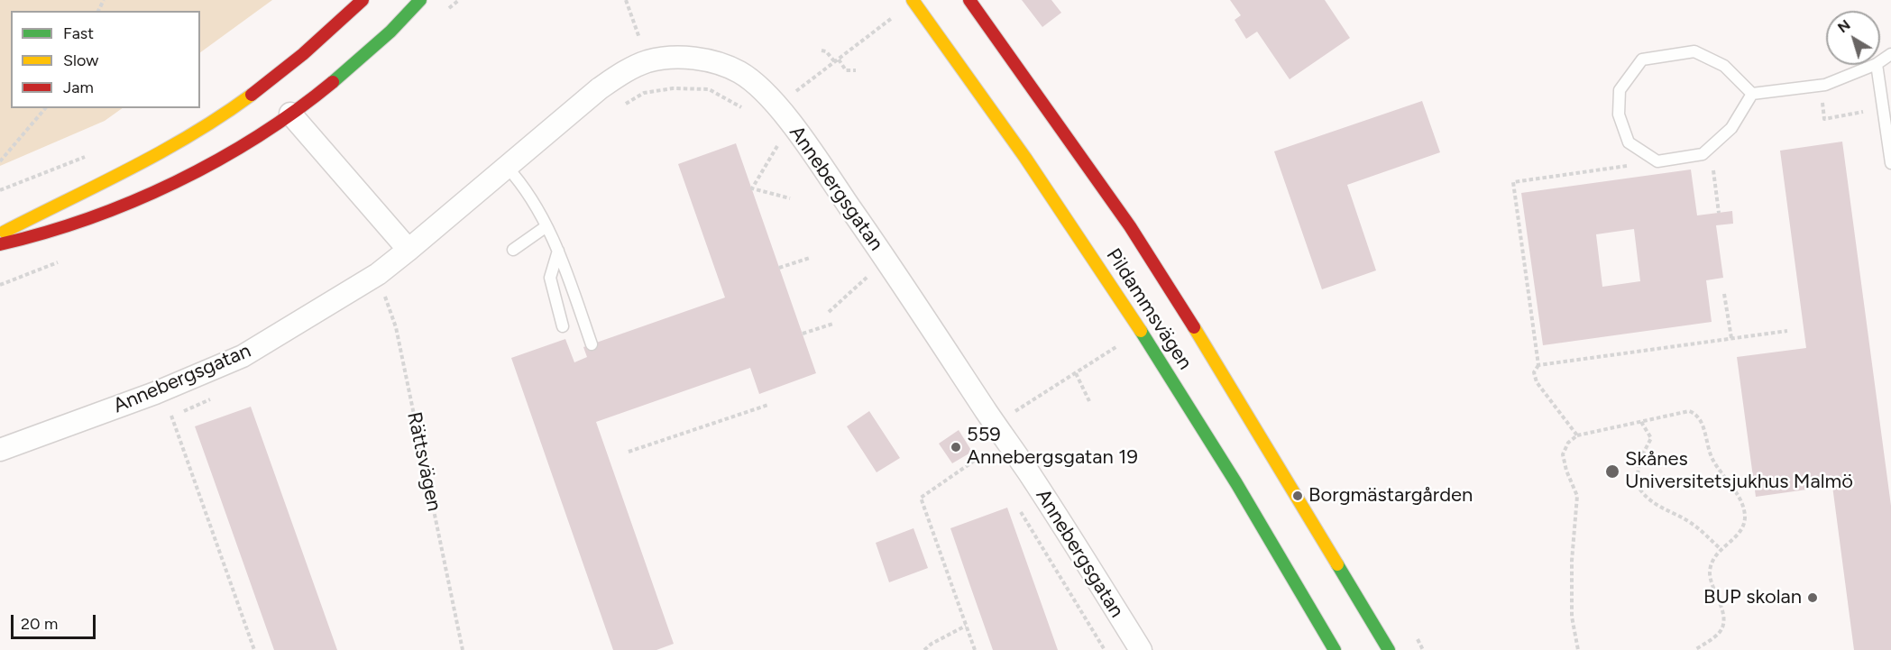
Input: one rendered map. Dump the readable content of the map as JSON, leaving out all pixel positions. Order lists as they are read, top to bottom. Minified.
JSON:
{"streets":{"main road":["Pildammsvägen"],"street":["Annebergsgatan"],"path":["Rättsvägen"]},"crossings":[["Annebergsgatan","Rättsvägen"]],"places":["559 Annebergsgatan 19","Skånes Universitetsjukhus Malmö","Borgmästargården","BUP skolan"],"legend":["Fast","Slow","Jam"],"scale_bar":"20 m","north":"top left"}
